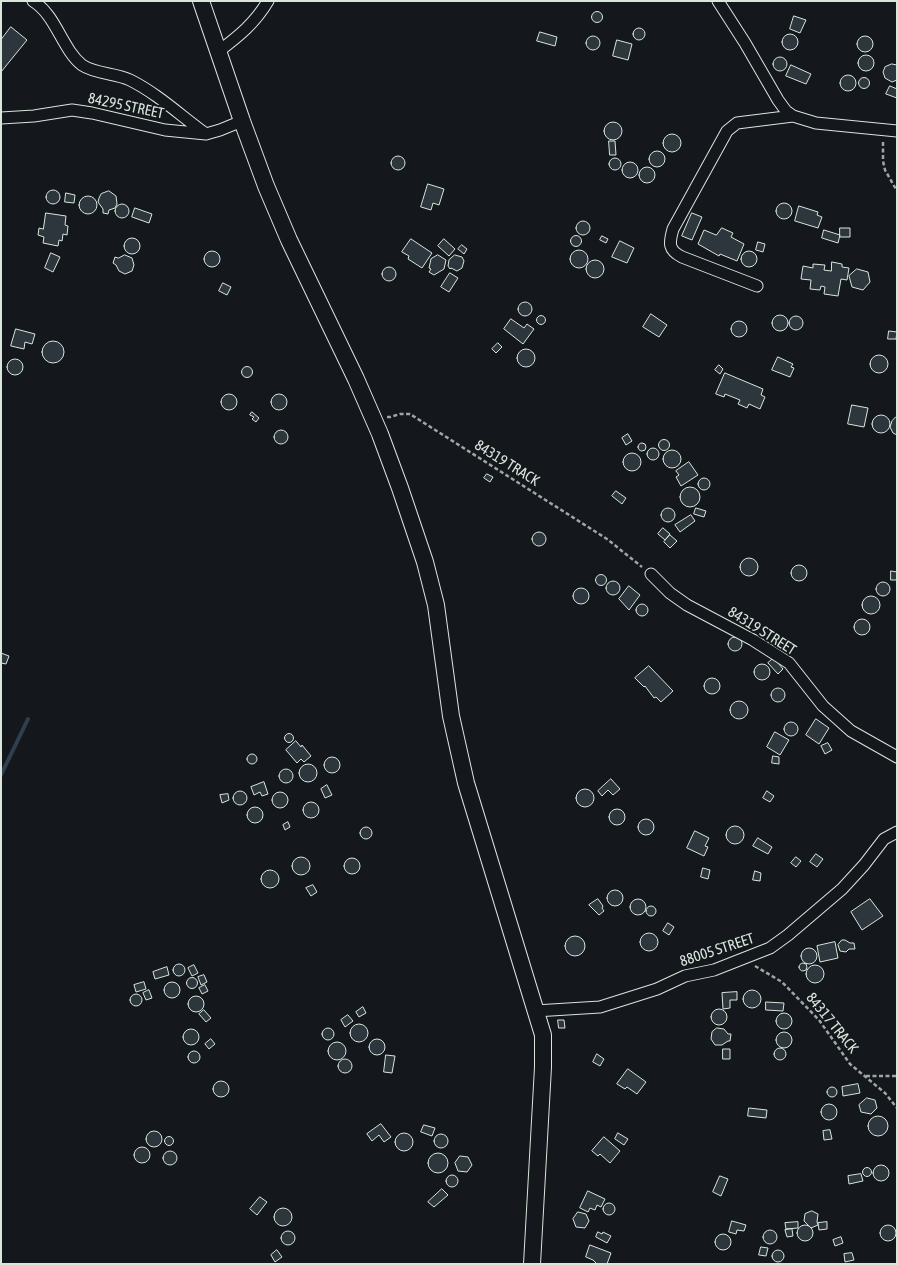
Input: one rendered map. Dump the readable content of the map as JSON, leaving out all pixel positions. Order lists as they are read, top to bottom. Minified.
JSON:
{"streets":{"street":["84295 STREET","84319 STREET","88005 STREET"],"path":["84319 TRACK","84317 TRACK"]},"crossings":[["84319 TRACK","84319 STREET"],["88005 STREET","84317 TRACK"]]}
